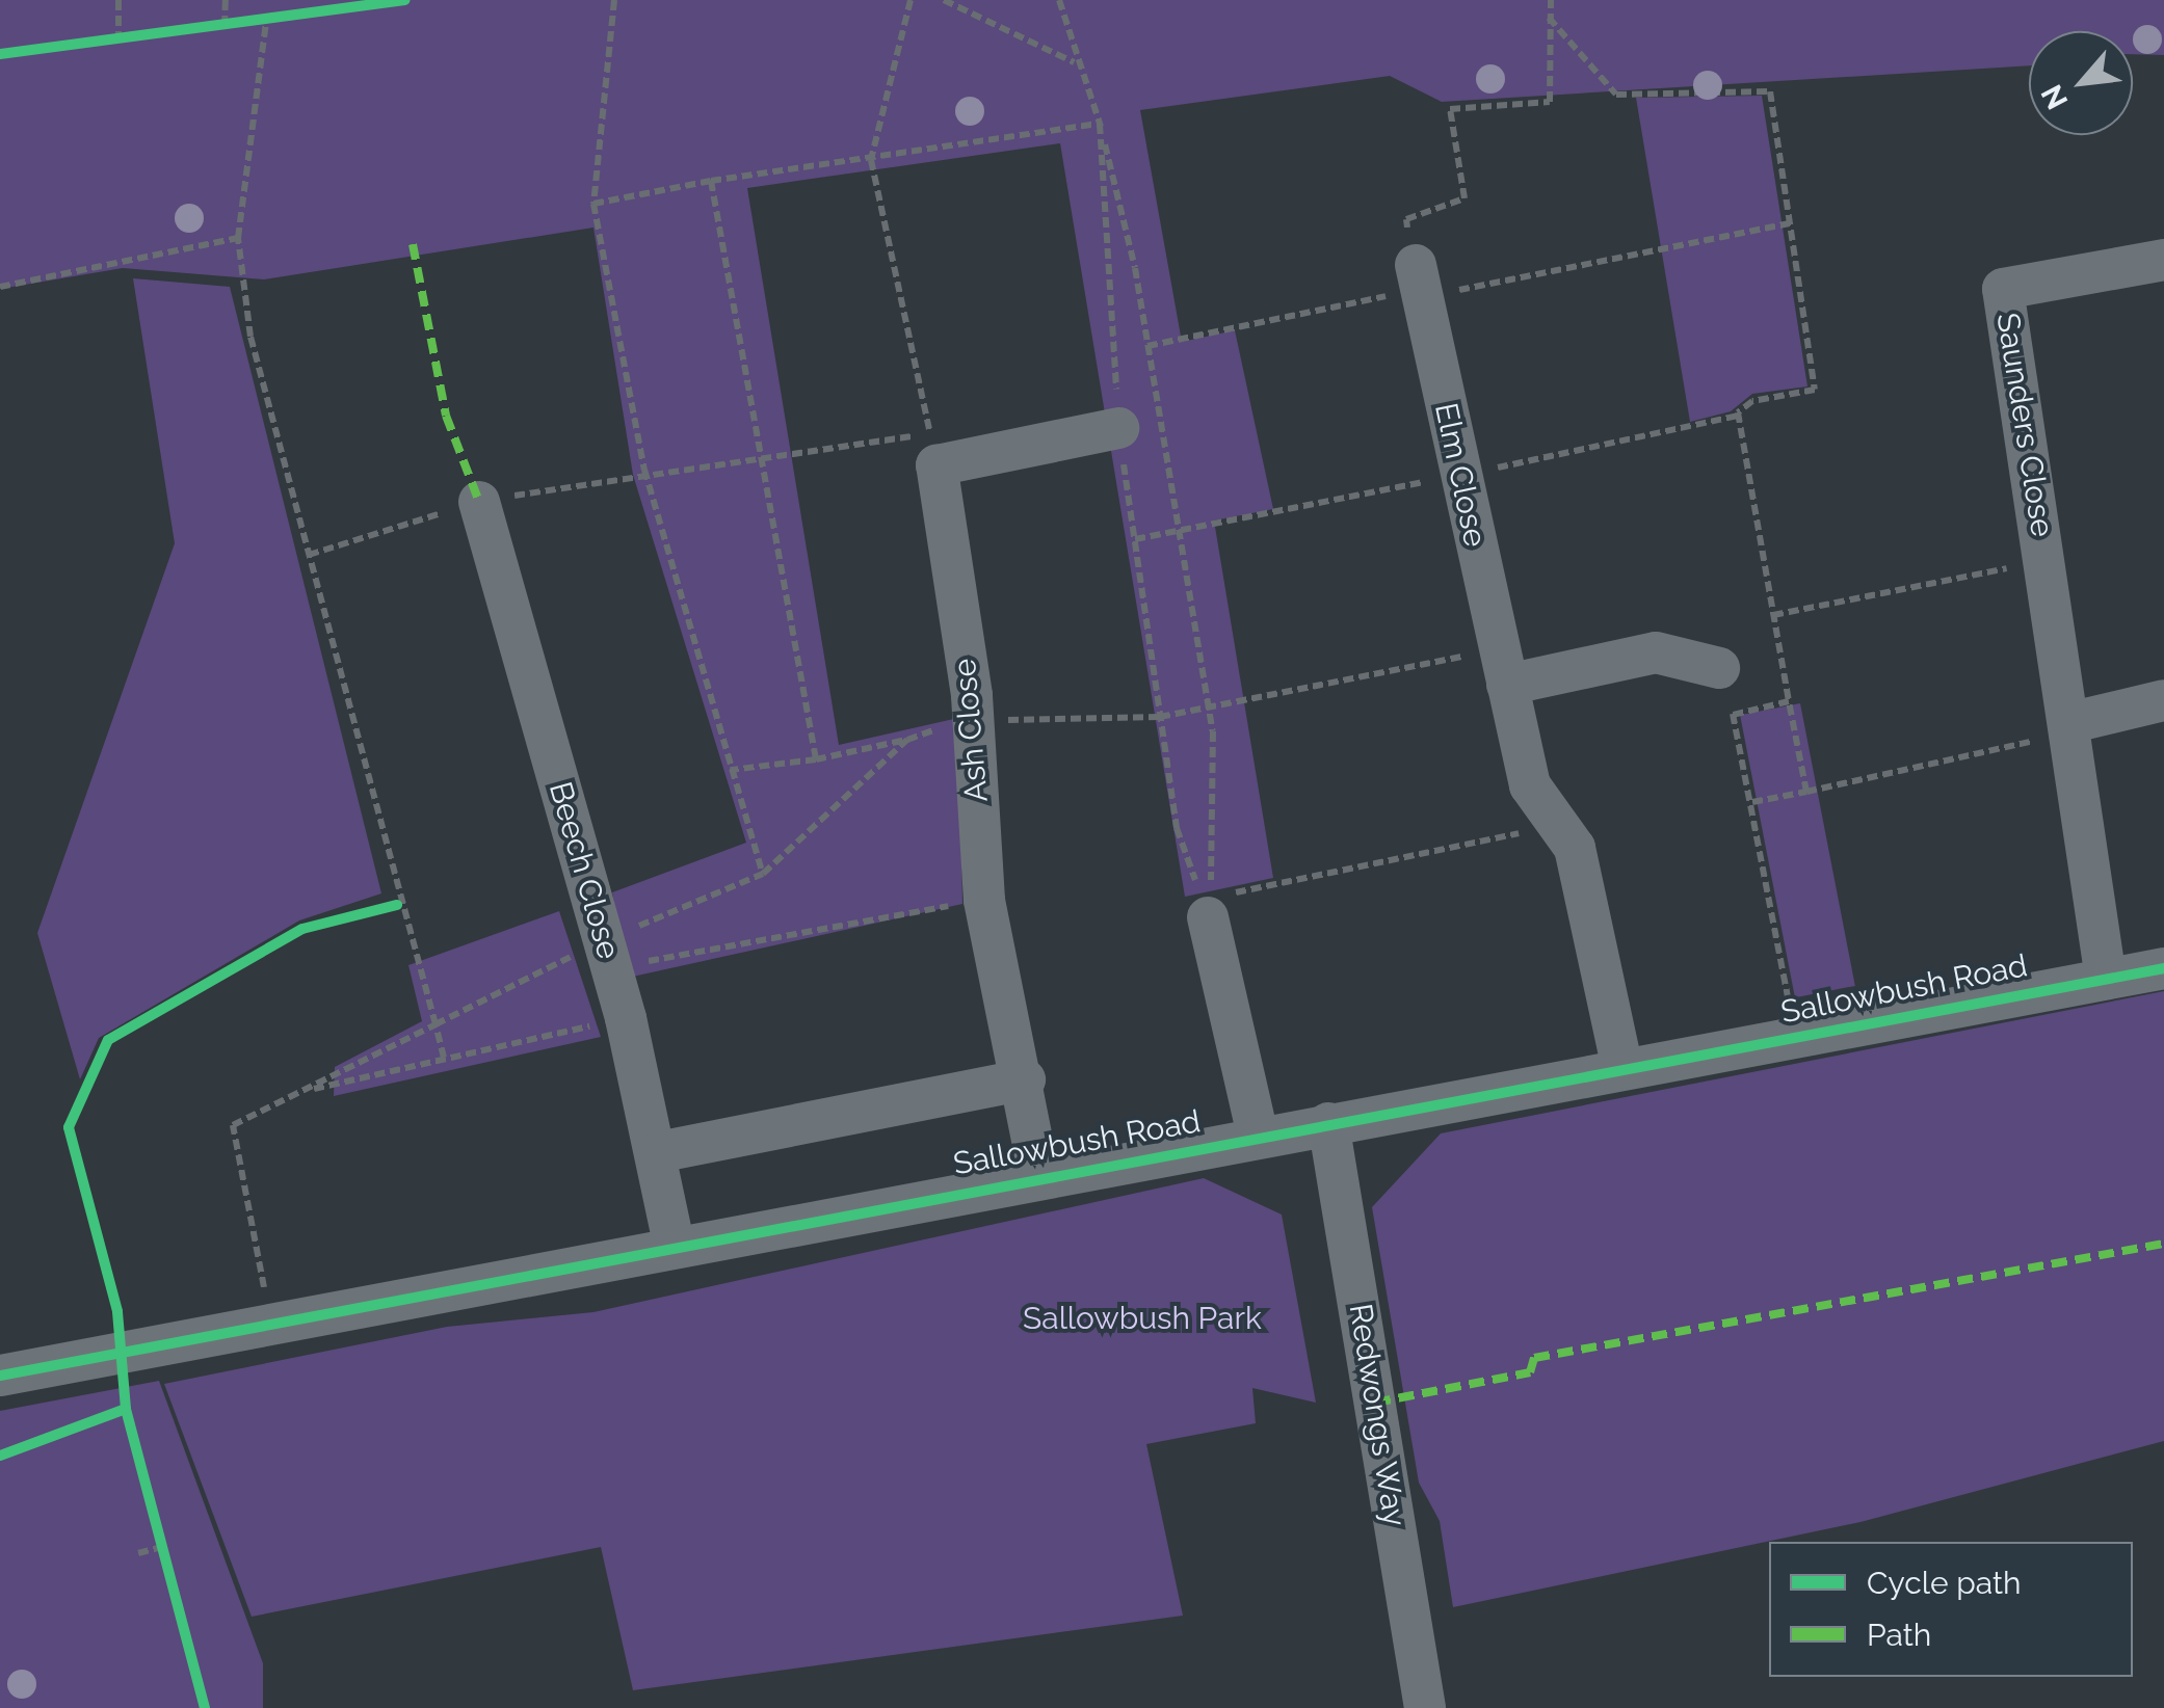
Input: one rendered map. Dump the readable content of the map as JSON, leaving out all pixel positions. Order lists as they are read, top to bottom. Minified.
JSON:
{"streets":{"street":["Saunders Close","Elm Close","Ash Close","Beech Close","Sallowbush Road","Redwongs Way"]},"crossings":[["Saunders Close","Sallowbush Road"],["Elm Close","Sallowbush Road"],["Ash Close","Sallowbush Road"],["Beech Close","Sallowbush Road"],["Sallowbush Road","Redwongs Way"]],"parks":["Sallowbush Park"],"legend":["Cycle path","Path"],"north":"bottom left"}
